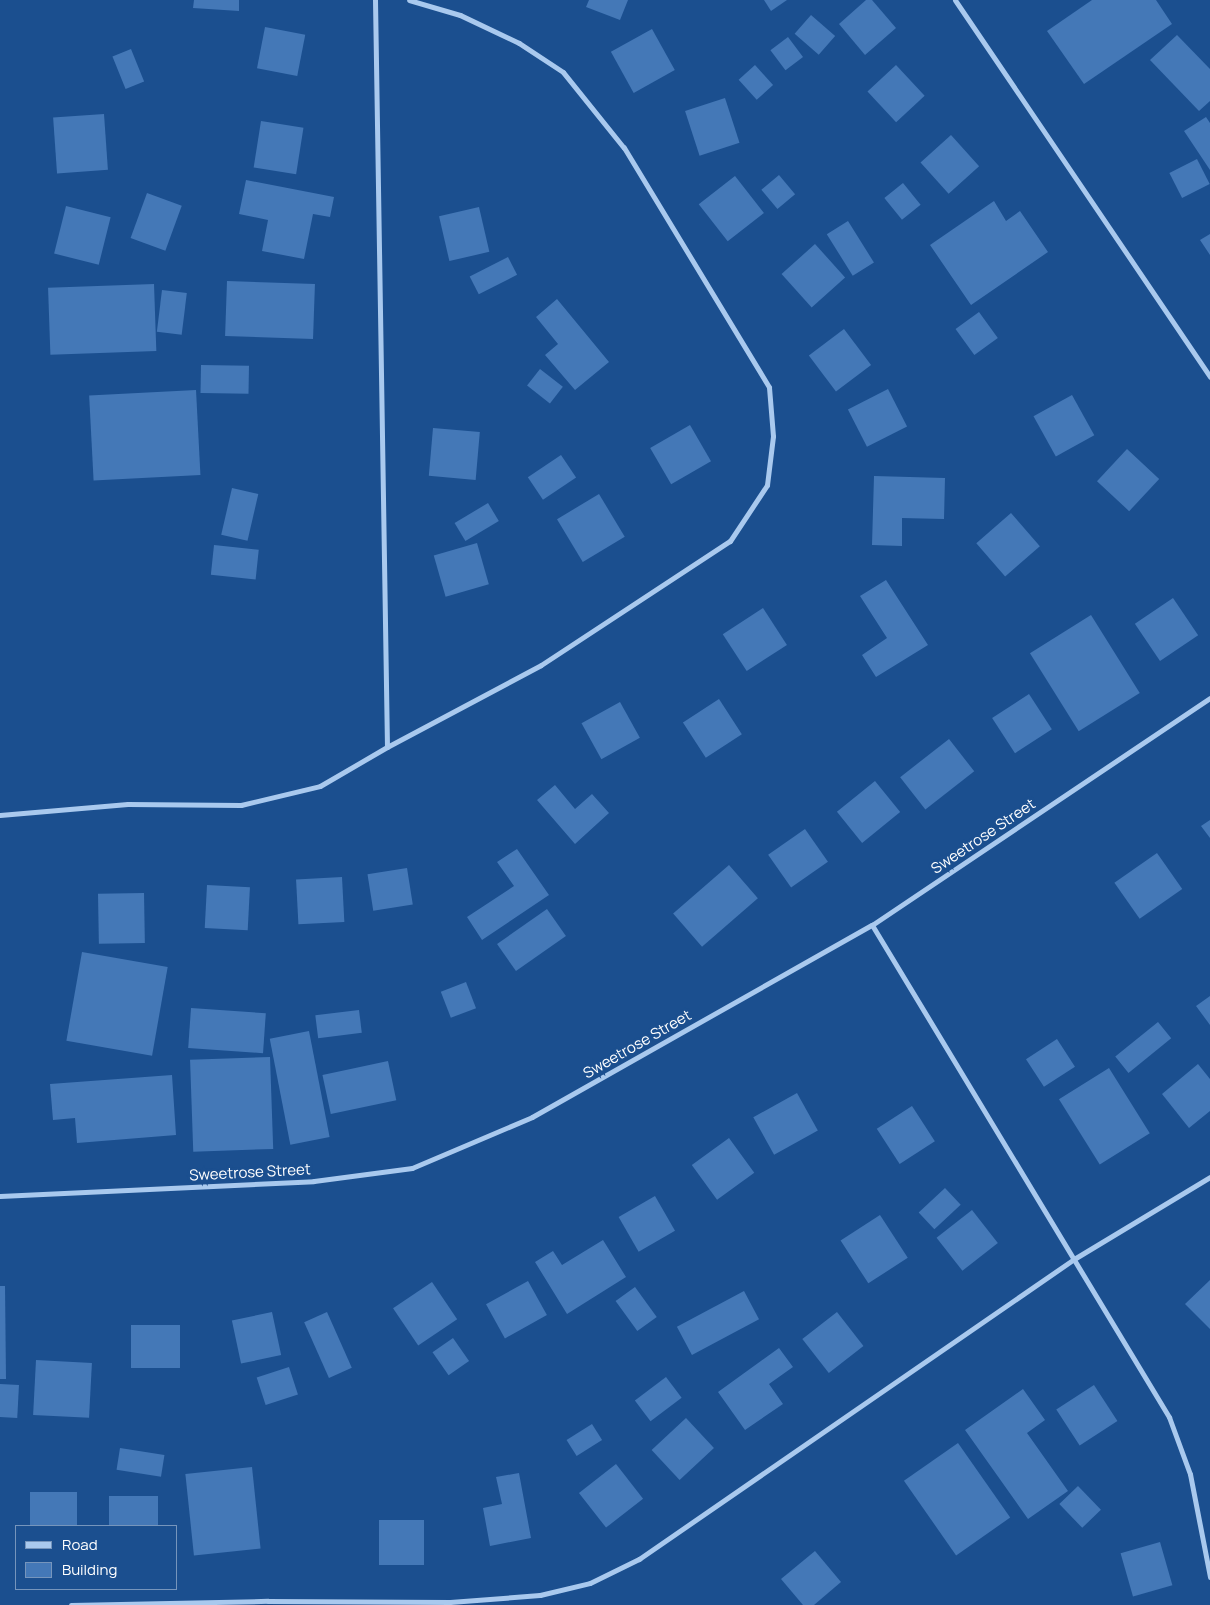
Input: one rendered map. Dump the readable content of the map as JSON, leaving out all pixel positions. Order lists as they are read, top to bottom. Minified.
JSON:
{"streets":{"street":["Sweetrose Street"]},"legend":["Road","Building"]}
